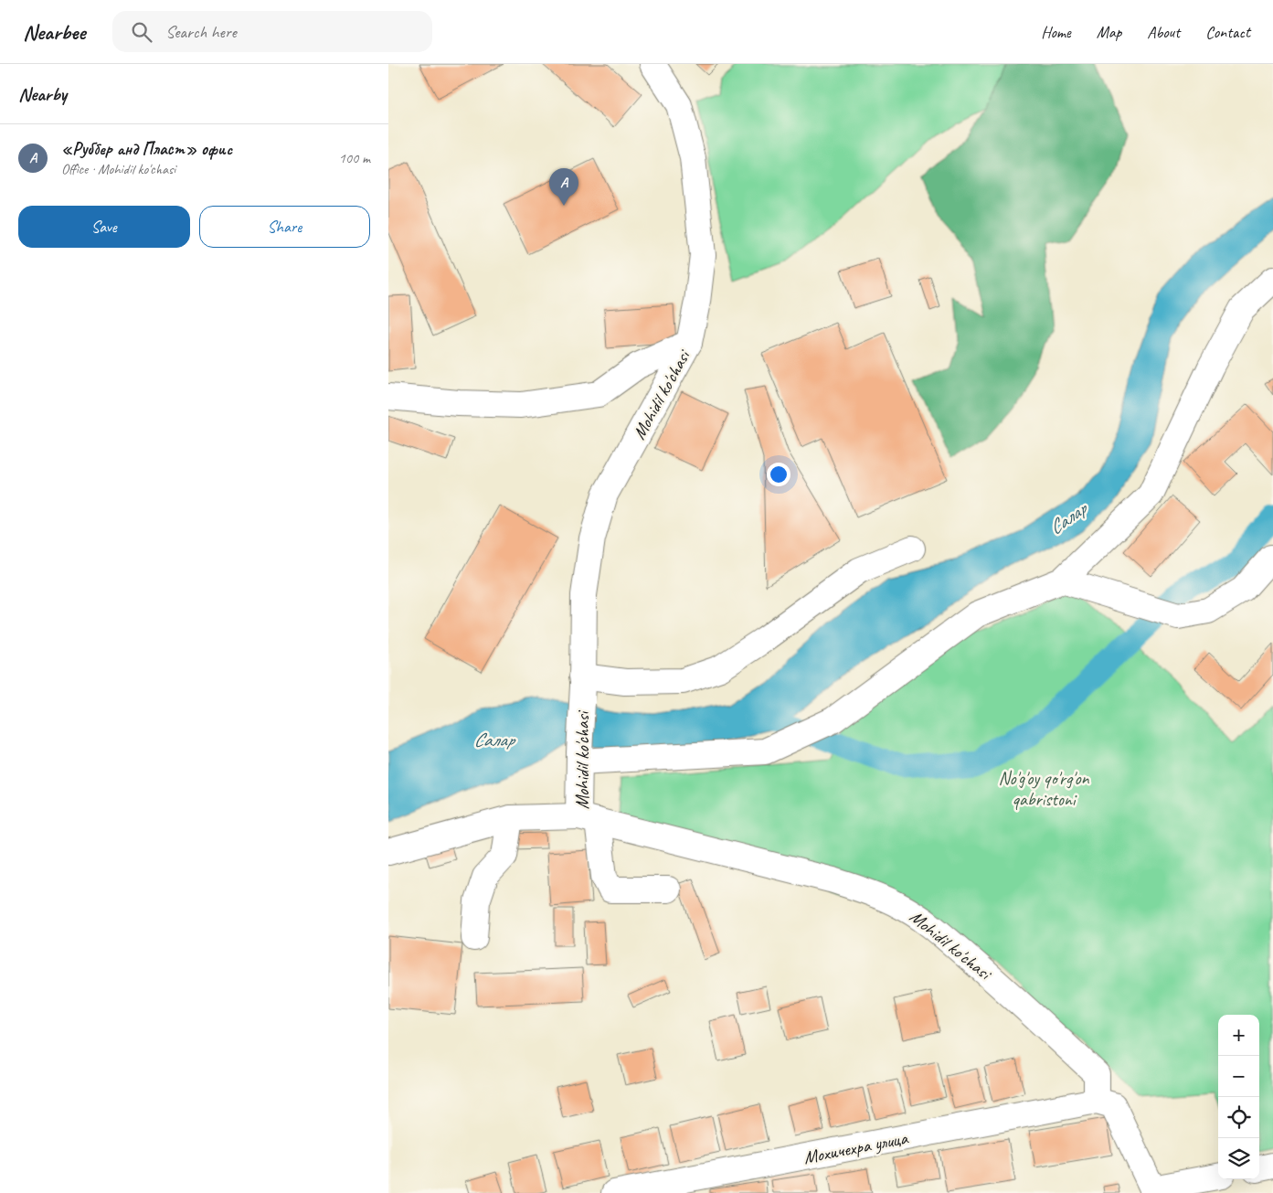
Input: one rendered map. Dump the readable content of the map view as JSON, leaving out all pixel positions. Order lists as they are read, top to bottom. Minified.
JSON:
{"streets":{"street":["Mohidil ko'chasi","Мохичехра улица"]},"crossings":[["Mohidil ko'chasi","Мохичехра улица"]],"water":["Салар"],"parks":["No'g'oy qo'rg'on qabristoni"],"page":{"header":"Nearbee","search":"Search here","nav":["Home","Map","About","Contact"],"heading":"Nearby","list":[{"mark":"A","name":"«Руббер анд Пласт» офис","note":"Office · Mohidil ko'chasi","value":"100 m"}],"pins":"A","buttons":["Save","Share"],"map_buttons":["+","−"]}}
